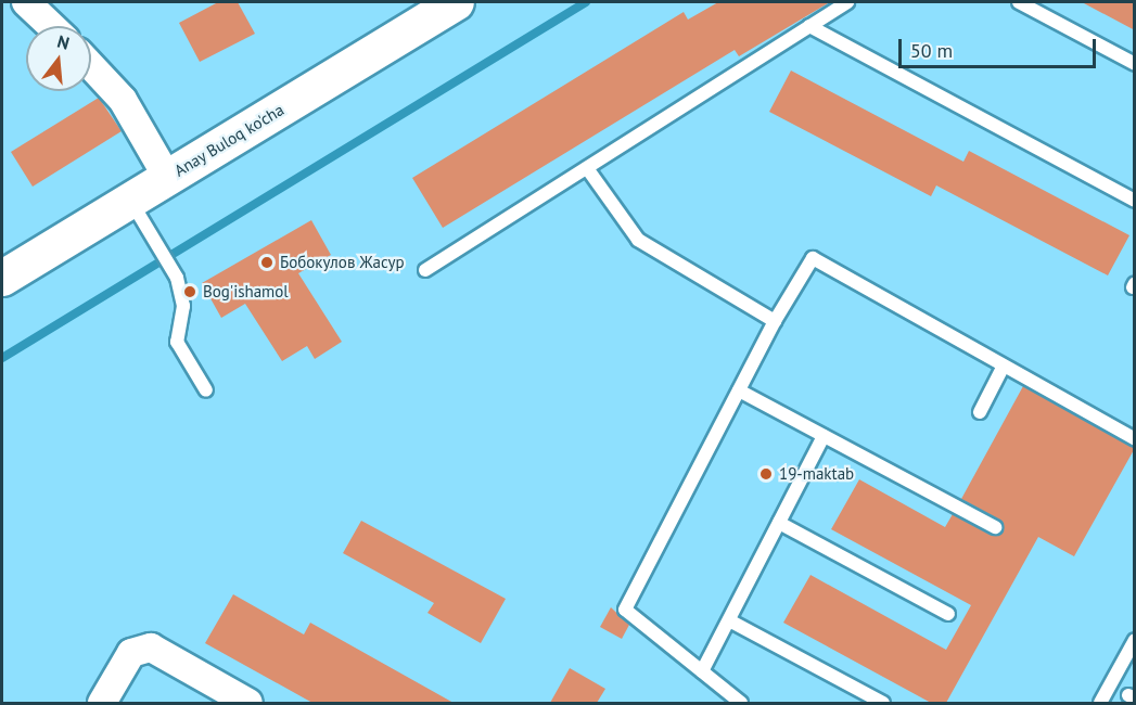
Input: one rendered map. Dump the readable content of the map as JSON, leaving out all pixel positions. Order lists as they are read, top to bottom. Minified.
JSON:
{"streets":{"main road":["Anay Buloq ko'cha"]},"places":["Бобокулов Жасур","Bog'ishamol","19-maktab"],"scale_bar":"50 m","north":"top"}
